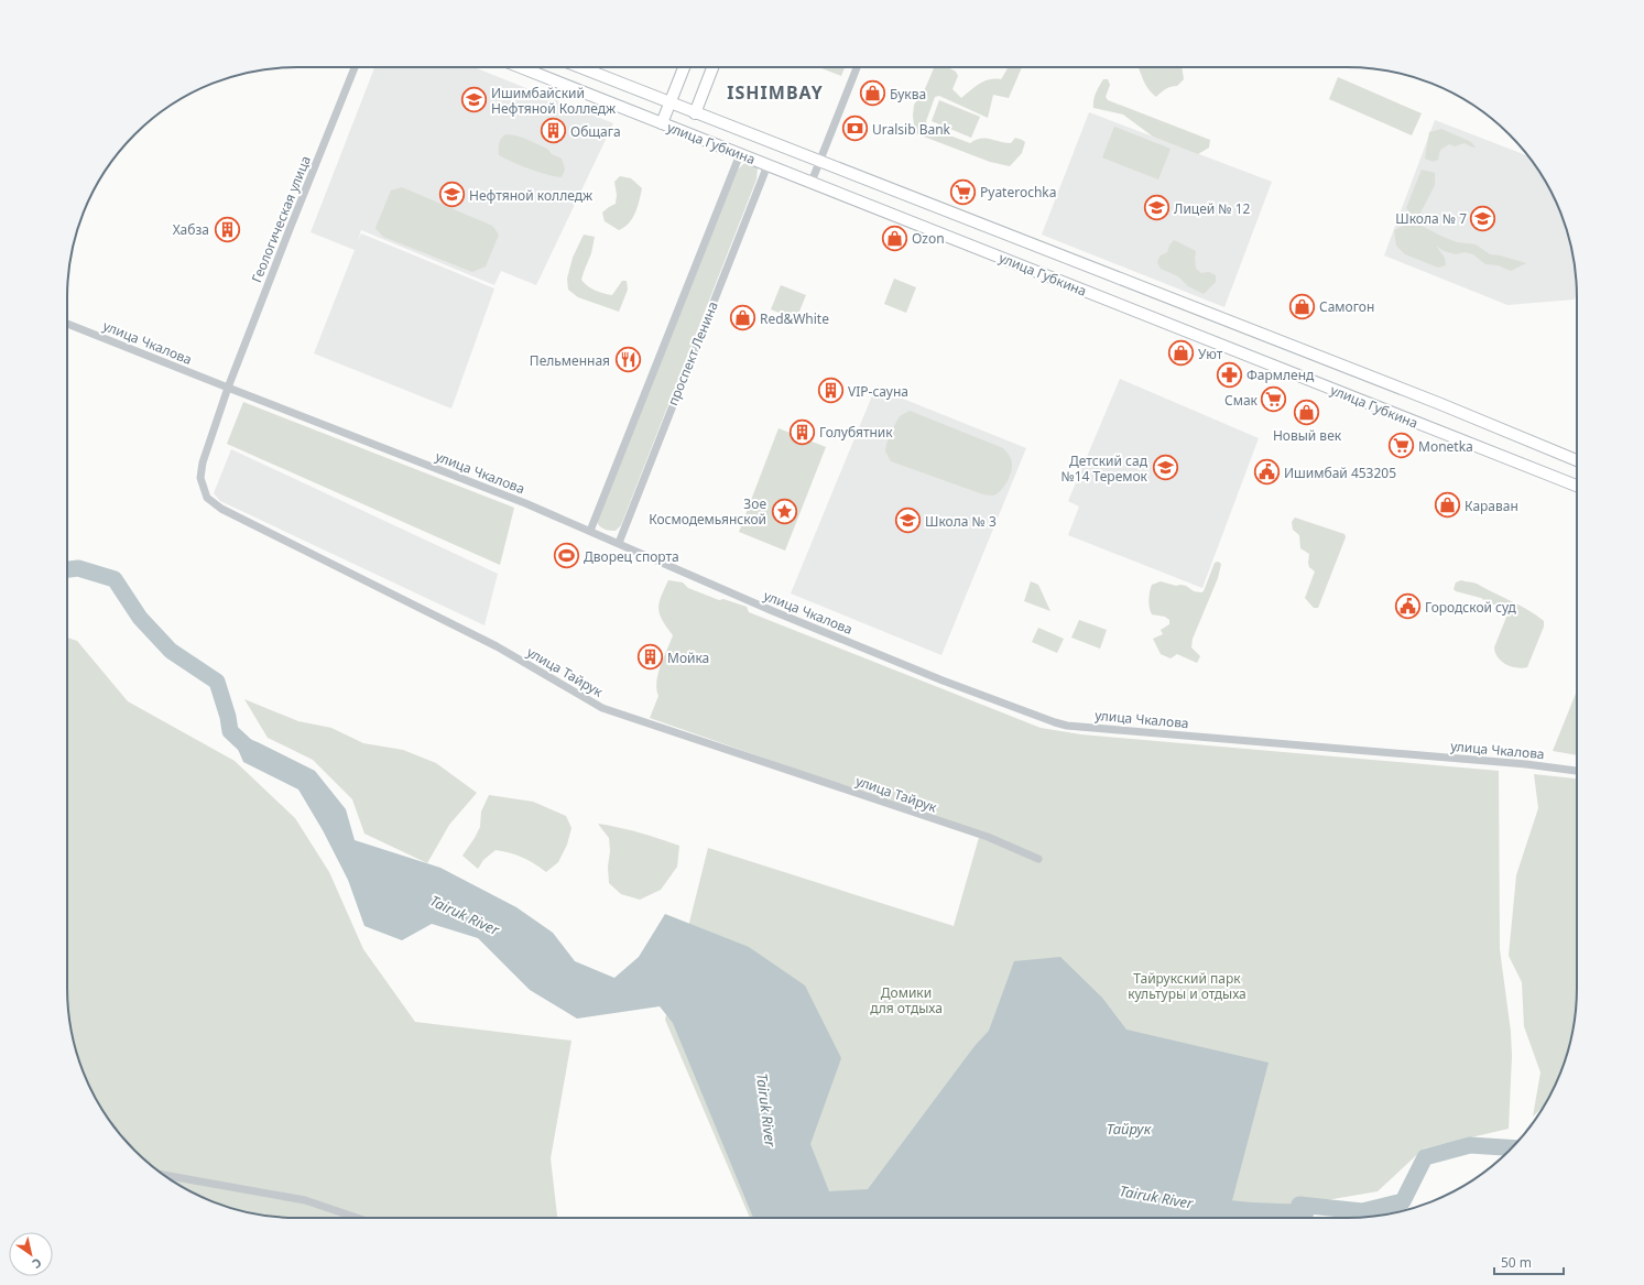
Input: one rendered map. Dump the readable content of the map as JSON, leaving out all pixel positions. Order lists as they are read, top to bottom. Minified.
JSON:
{"streets":{"main road":["улица Губкина"],"street":["Геологическая улица","улица Чкалова","проспект Ленина","улица Тайрук"]},"crossings":[["улица Губкина","проспект Ленина"],["Геологическая улица","улица Чкалова"],["Геологическая улица","улица Тайрук"],["улица Чкалова","проспект Ленина"],["улица Чкалова","улица Тайрук"]],"districts":["ISHIMBAY"],"water":["Tairuk River","Тайрук"],"parks":["Тайрукский парк культуры и отдыха","Домики для отдыха"],"places":{"shop":["Буква","Ozon","Самогон","Red&White","Уют","Новый век","Караван"],"school or university":["Ишимбайский Нефтяной Колледж","Нефтяной колледж","Лицей № 12","Школа № 7","Детский сад №14 Теремок","Школа № 3"],"bank":["Uralsib Bank"],"building":["Общага","Хабза","VIP-сауна","Голубятник","Мойка"],"supermarket":["Pyaterochka","Смак","Monetka"],"restaurant":["Пельменная"],"pharmacy":["Фармленд"],"public building":["Ишимбай 453205","Городской суд"],"place":["Зое Космодемьянской"],"sports":["Дворец спорта"]},"scale_bar":"50 m","north":"bottom right"}
